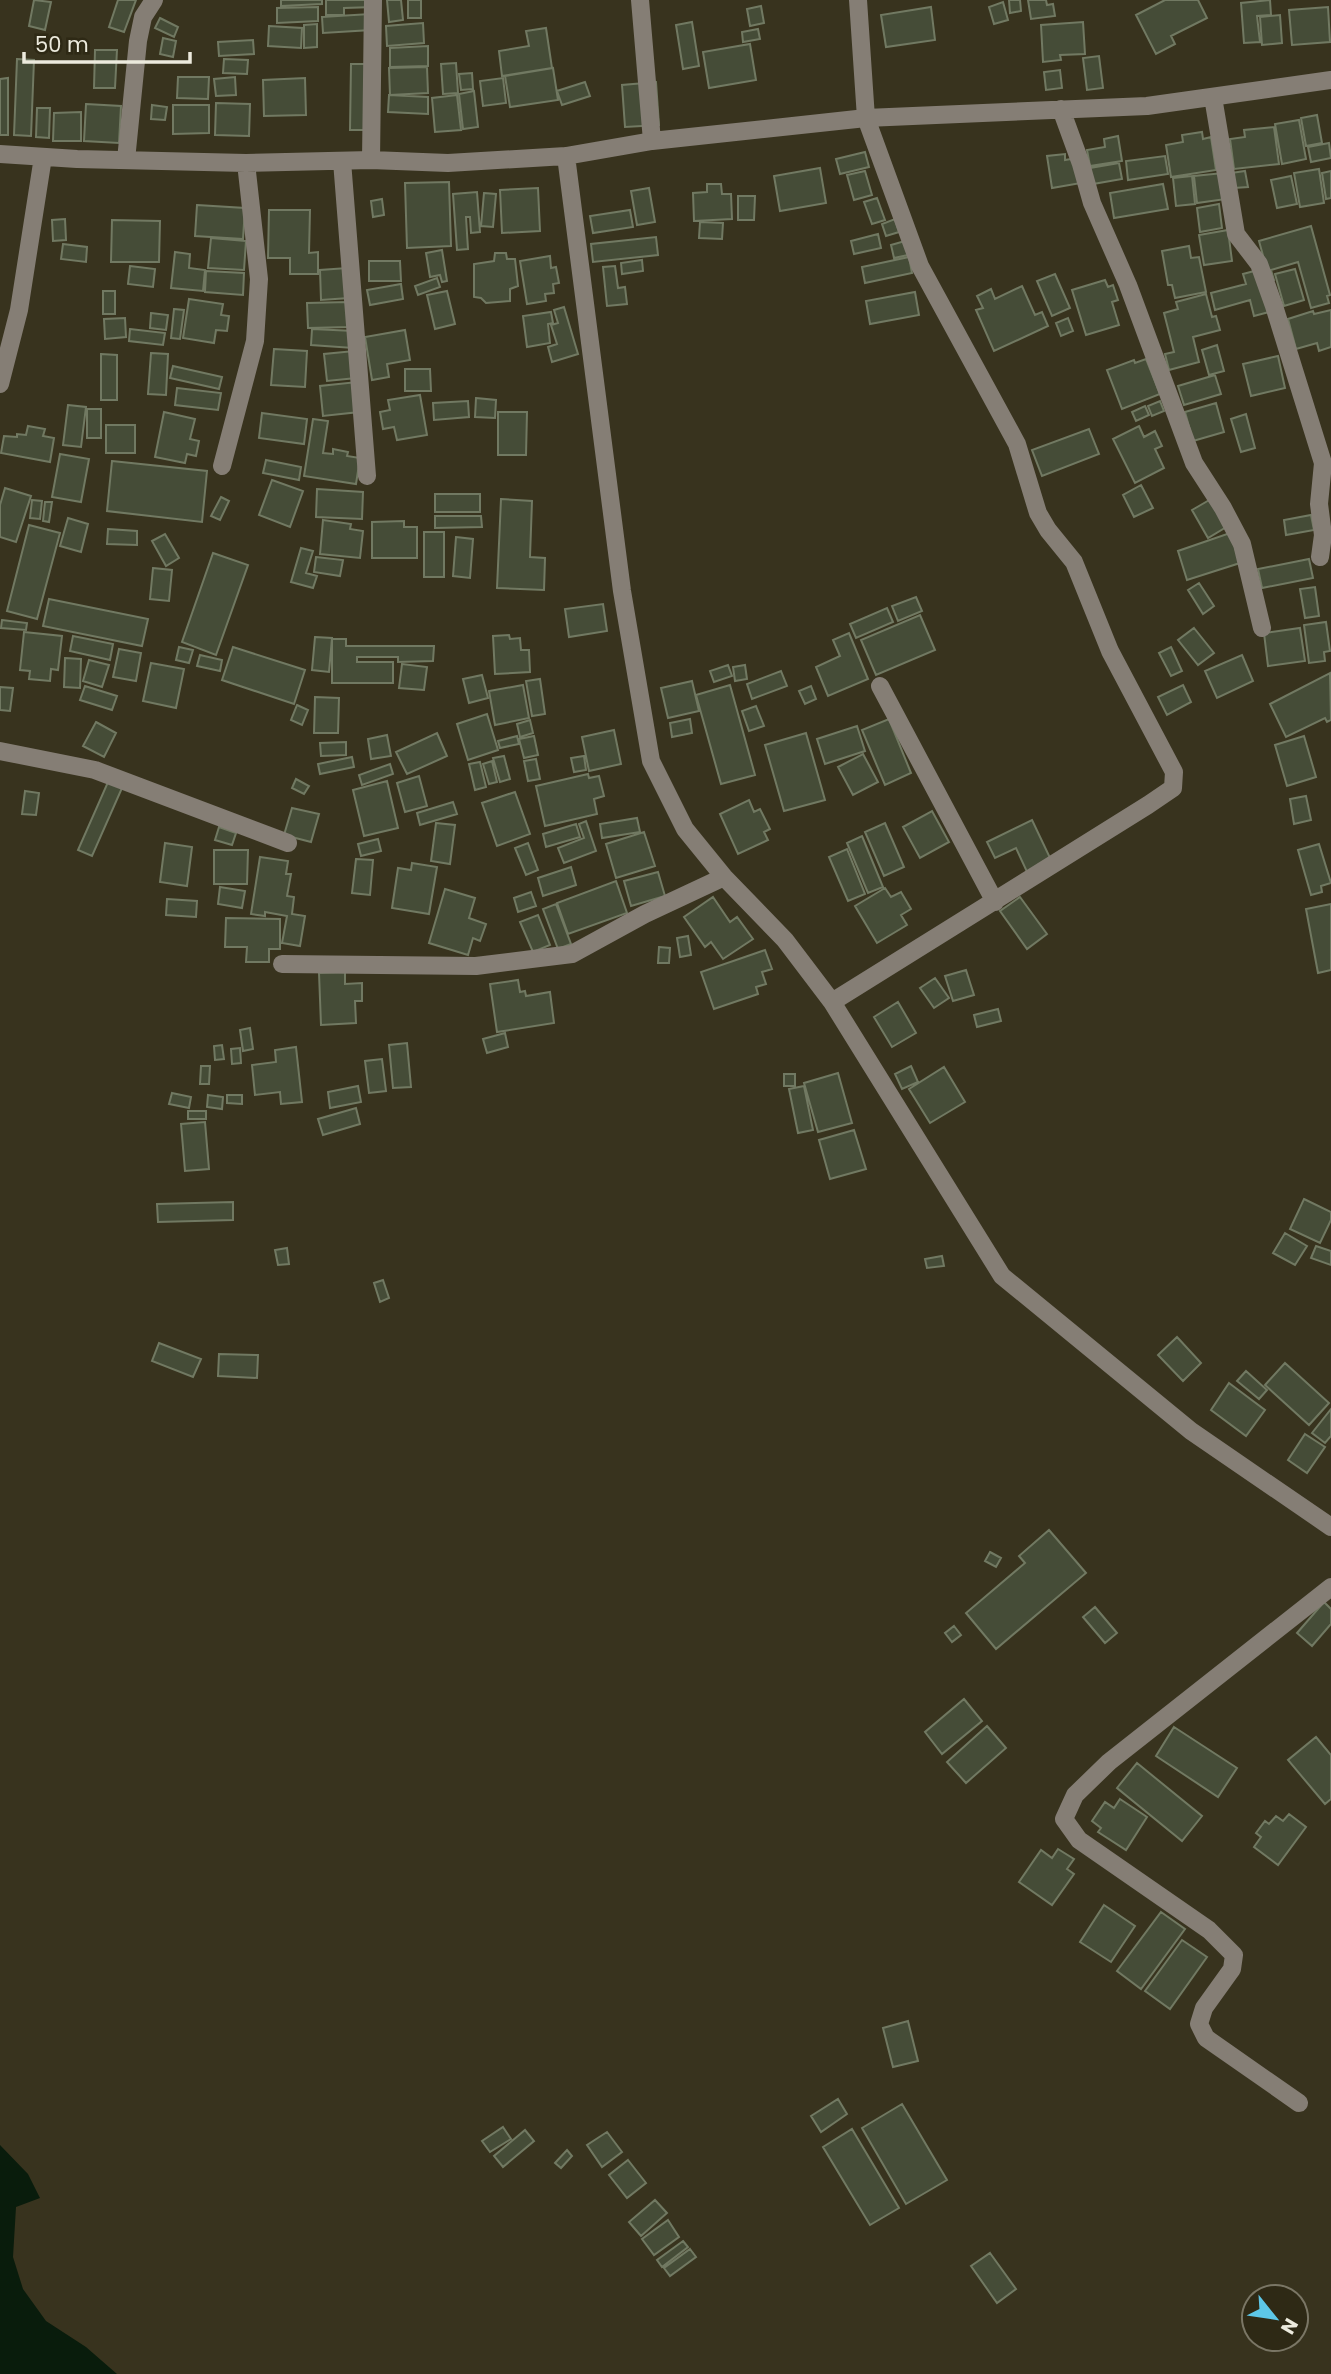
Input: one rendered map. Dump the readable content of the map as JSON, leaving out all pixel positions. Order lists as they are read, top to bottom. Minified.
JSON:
{"scale_bar":"50 m","north":"bottom right"}
